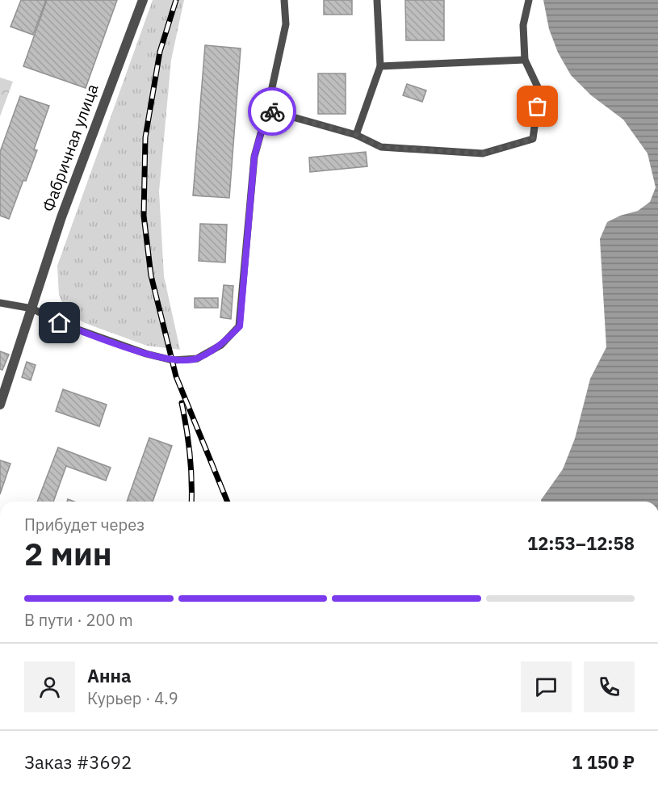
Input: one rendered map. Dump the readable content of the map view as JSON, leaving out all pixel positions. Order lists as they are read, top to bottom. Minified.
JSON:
{"streets":{"street":["Фабричная улица"]},"page":{"heading":["2 мин","Прибудет через","12:53–12:58"],"panel":["Анна","Курьер · 4.9","Заказ #3692","1 150 ₽"],"bar":"В пути · 200 m"}}
